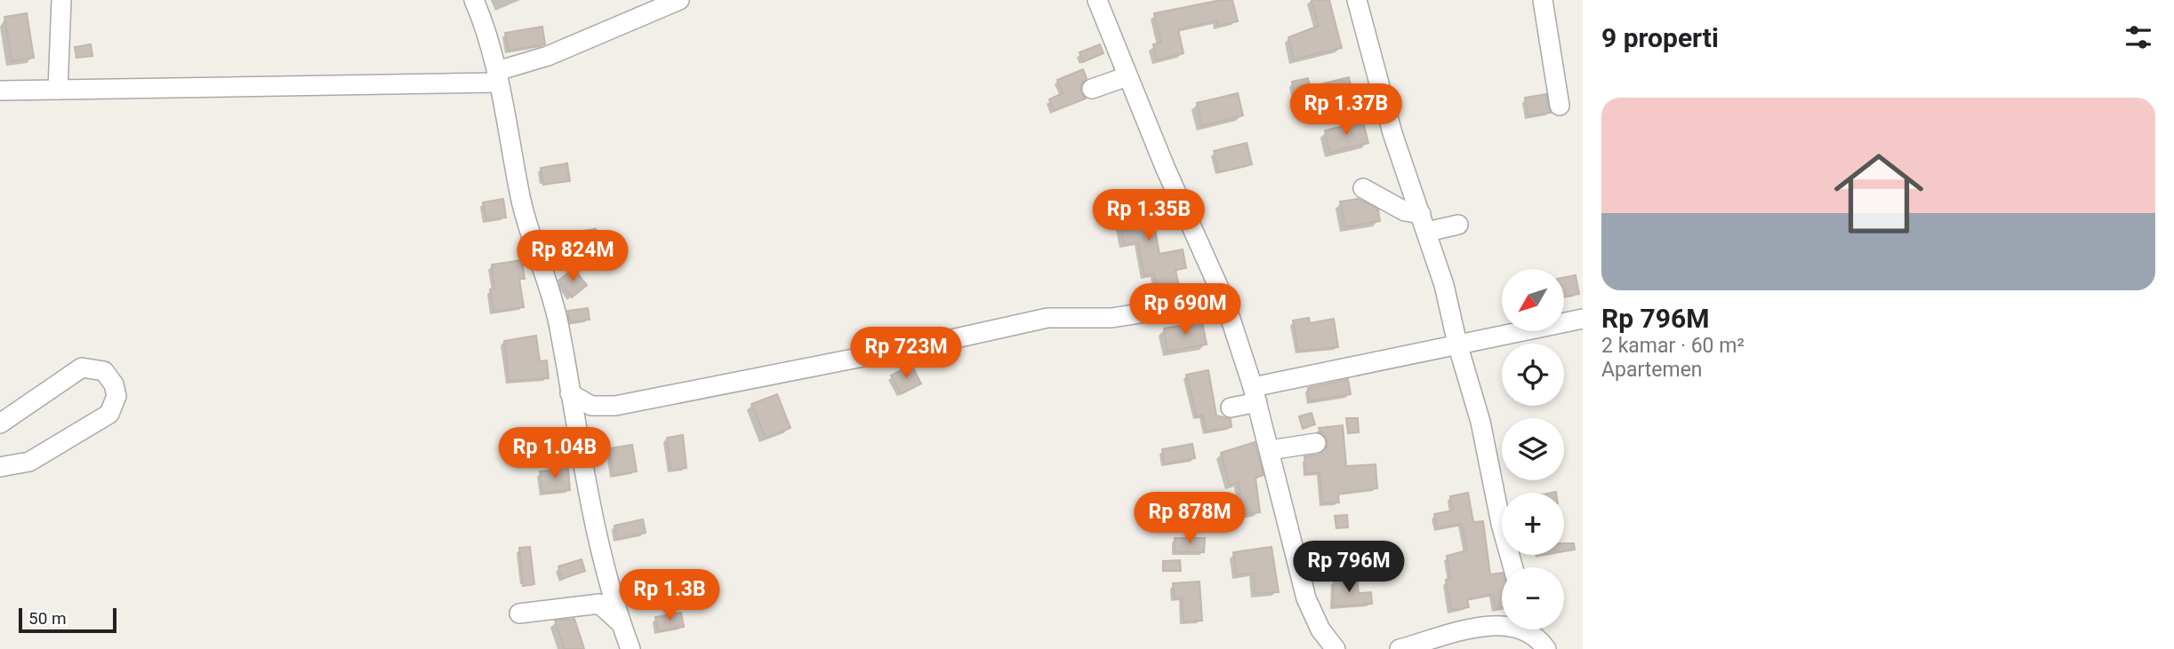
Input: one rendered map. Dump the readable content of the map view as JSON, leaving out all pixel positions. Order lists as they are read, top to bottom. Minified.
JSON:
{"scale_bar":"50 m","north":"bottom left","page":{"heading":"9 properti","list":[{"name":"Rp 796M","note":"2 kamar · 60 m² · Apartemen"}],"price":["Rp 1.37B","Rp 1.35B","Rp 824M","Rp 690M","Rp 723M","Rp 1.04B","Rp 878M","Rp 796M","Rp 1.3B"],"map_buttons":["+","−"],"scale":"50 m"}}
